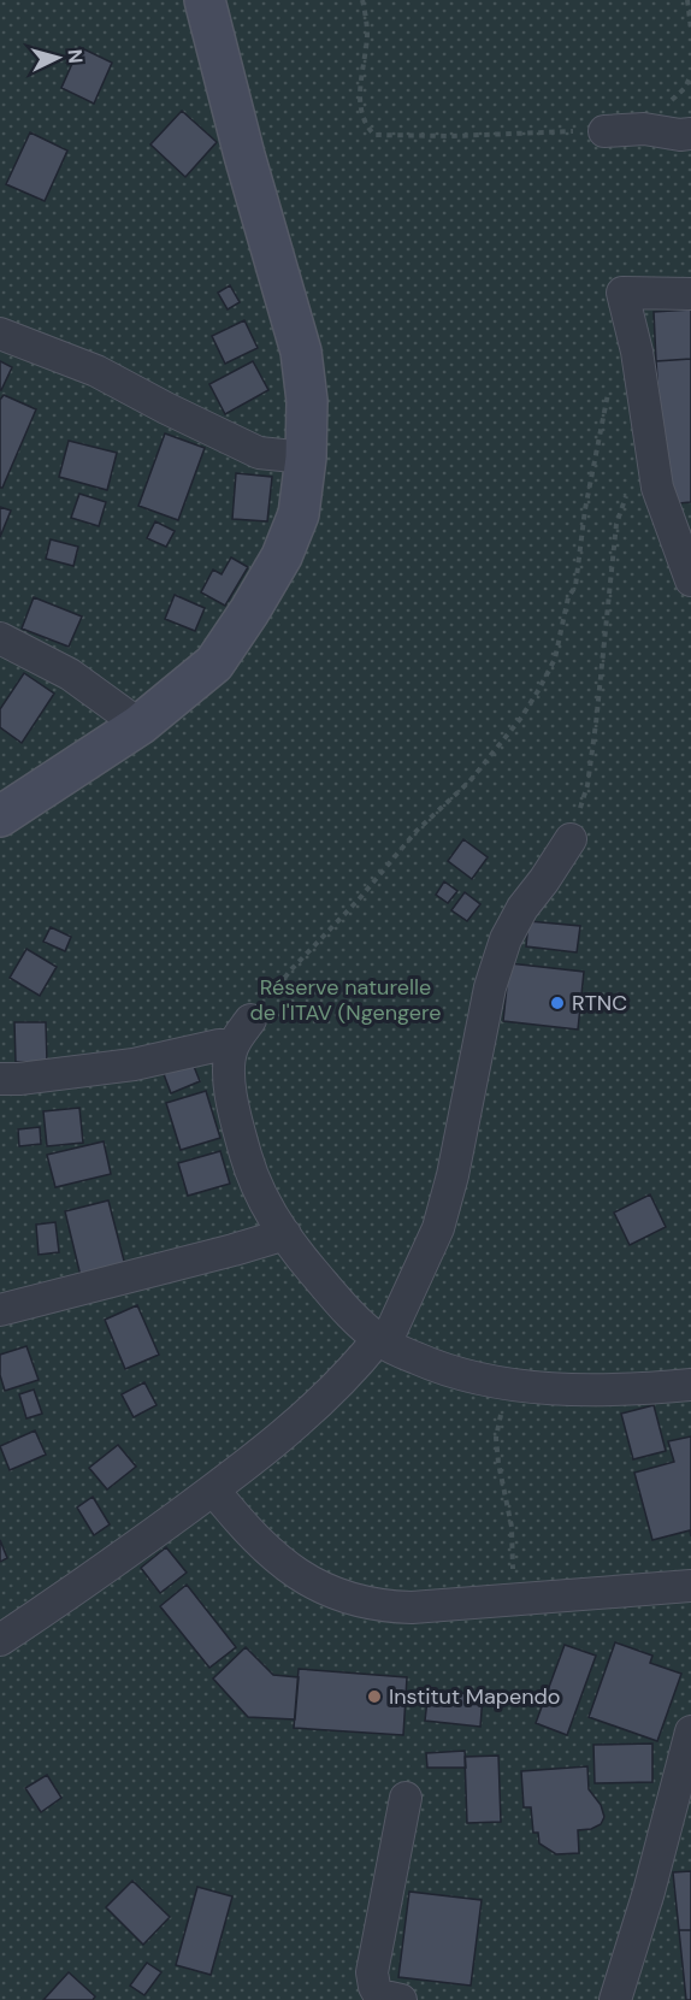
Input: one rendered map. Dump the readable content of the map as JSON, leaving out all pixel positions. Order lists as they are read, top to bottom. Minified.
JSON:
{"parks":["Réserve naturelle de l'ITAV (Ngengere"],"places":["RTNC","Institut Mapendo"],"north":"right"}
